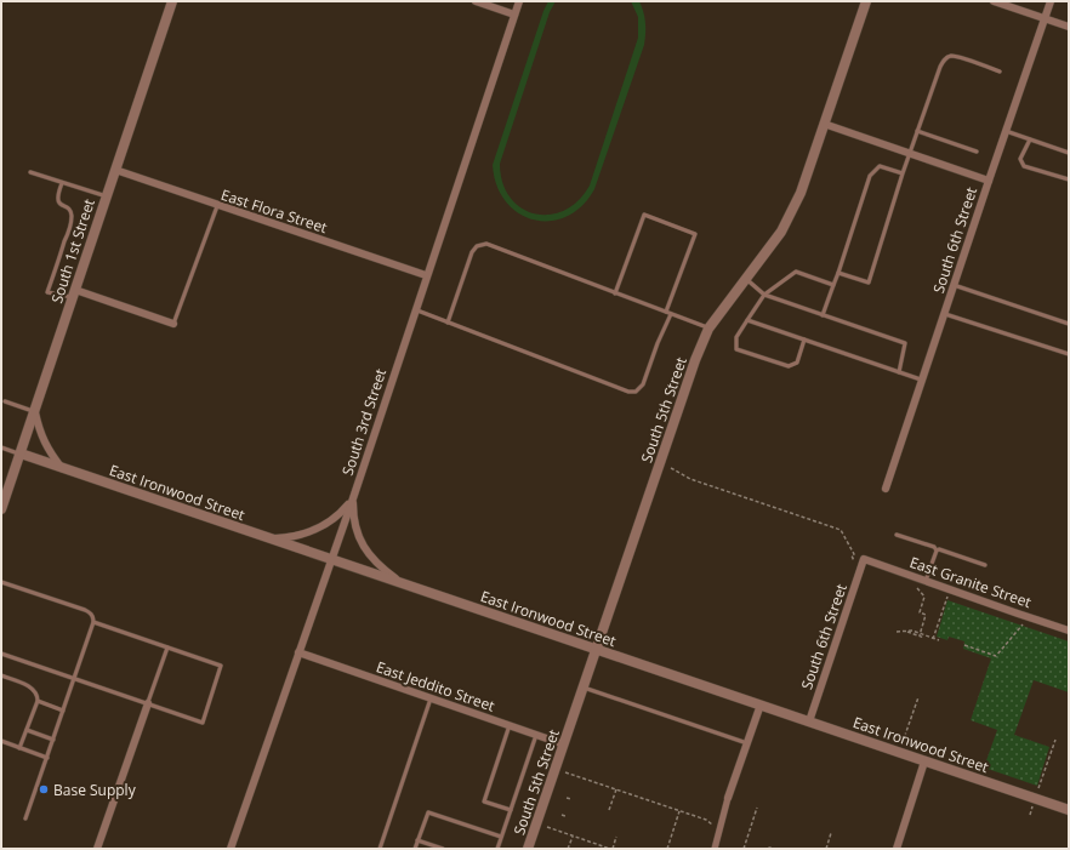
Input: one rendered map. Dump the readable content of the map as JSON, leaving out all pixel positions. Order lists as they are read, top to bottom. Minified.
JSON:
{"streets":{"street":["East Flora Street","South 6th Street","South 1st Street","South 5th Street","South 3rd Street","East Ironwood Street","East Granite Street","East Jeddito Street"]},"crossings":[["East Flora Street","South 1st Street"],["East Flora Street","South 3rd Street"],["South 6th Street","East Ironwood Street"],["South 6th Street","East Granite Street"],["South 1st Street","East Ironwood Street"],["South 5th Street","East Ironwood Street"],["South 5th Street","East Jeddito Street"],["South 3rd Street","East Ironwood Street"],["South 3rd Street","East Jeddito Street"]],"places":["Base Supply"]}
